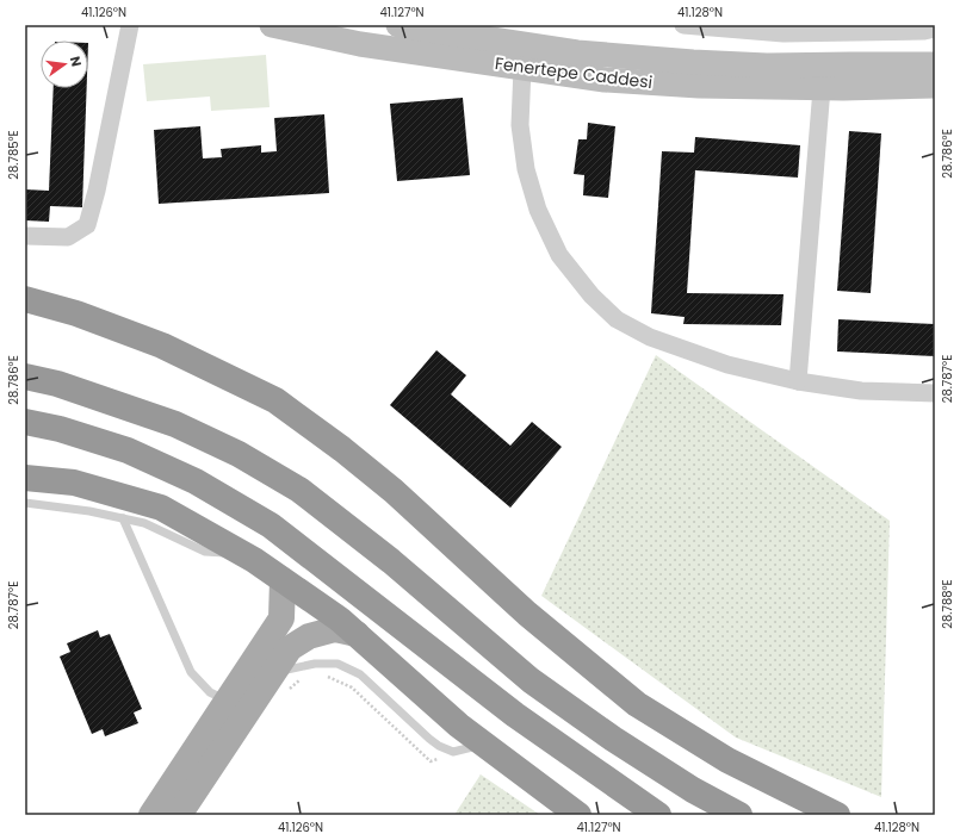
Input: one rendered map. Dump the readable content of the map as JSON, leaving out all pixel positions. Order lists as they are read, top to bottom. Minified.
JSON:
{"streets":{"street":["Fenertepe Caddesi"]},"north":"right","coordinates":["41.126°N","41.127°N","41.128°N","28.786°E","28.785°E","28.787°E","28.788°E"]}
